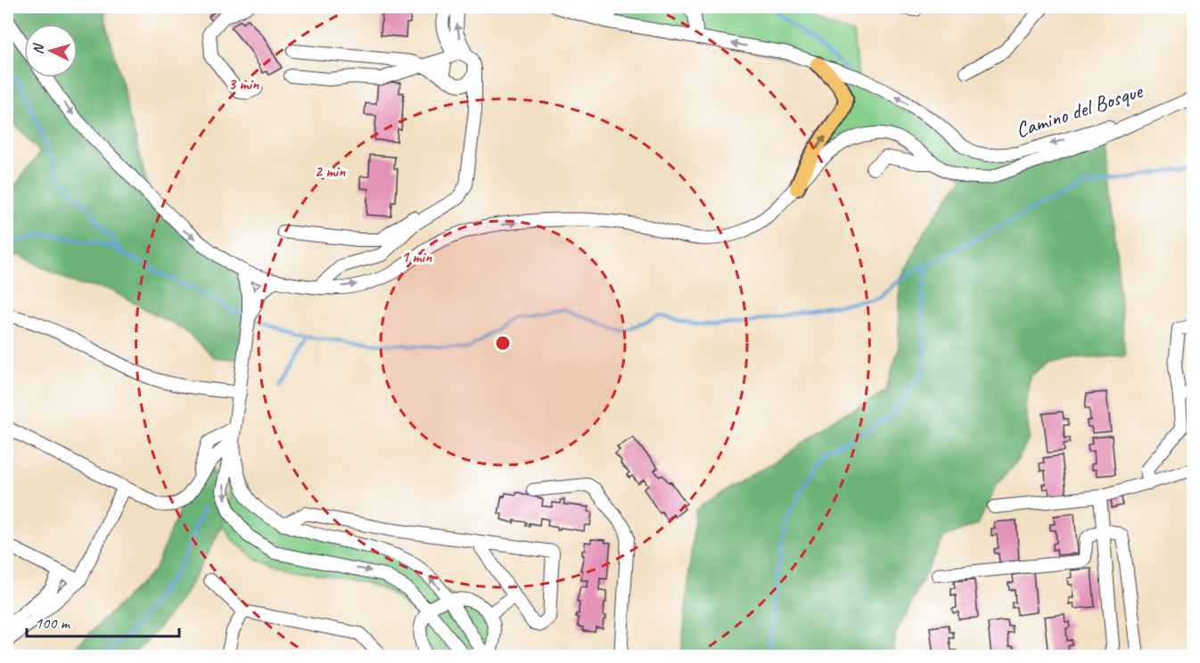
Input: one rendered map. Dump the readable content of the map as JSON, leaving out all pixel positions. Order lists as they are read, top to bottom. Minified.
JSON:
{"streets":{"street":["Camino del Bosque"]},"scale_bar":"100 m","north":"left","rings":["3 min","2 min","1 min"]}
